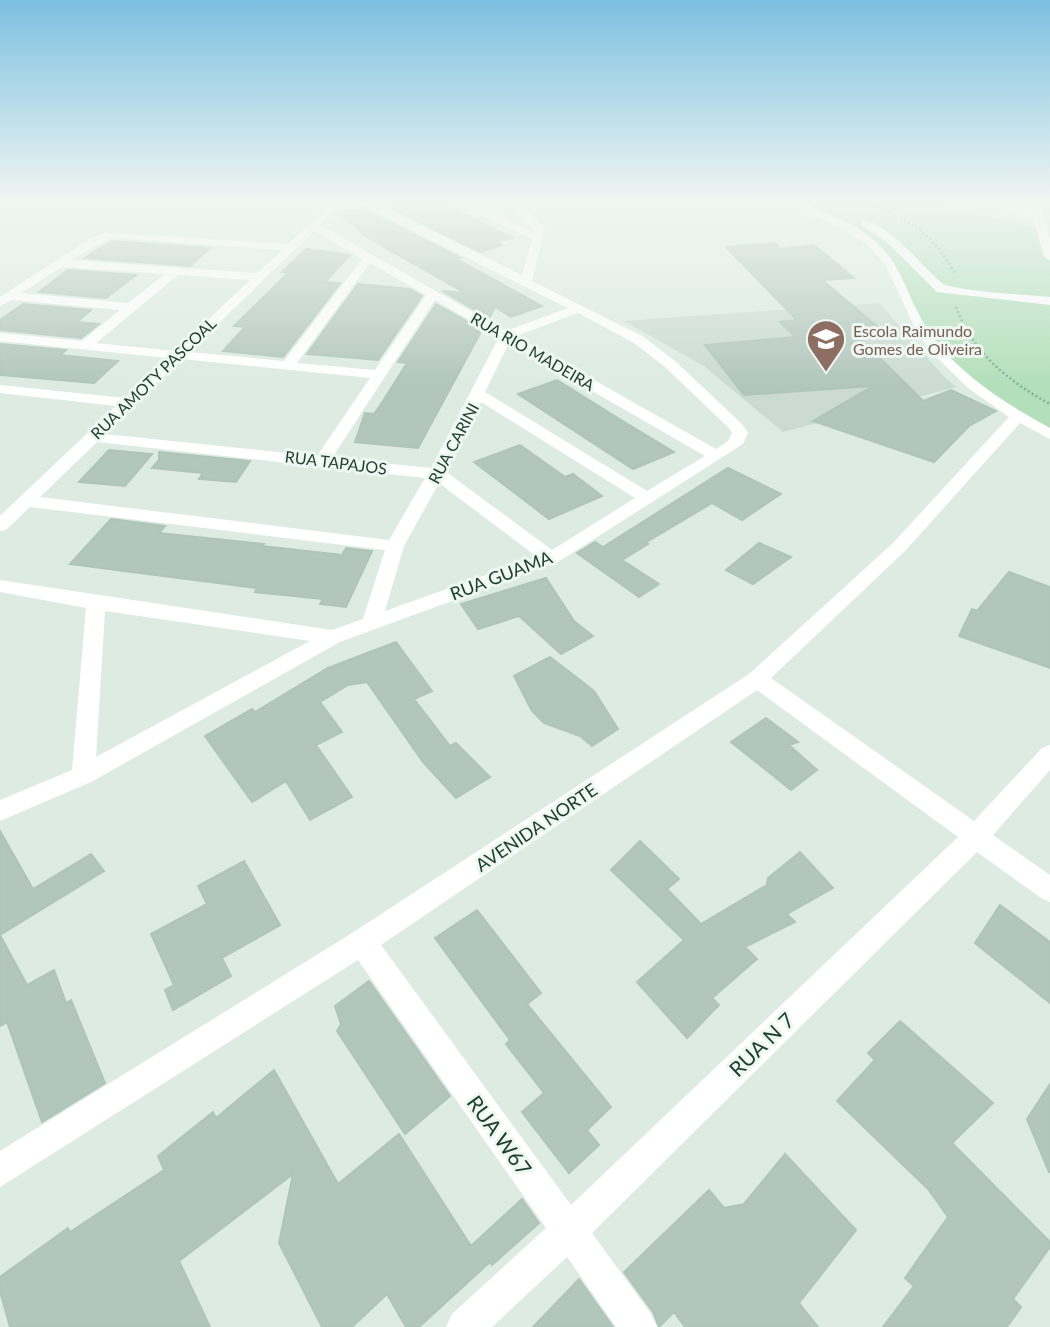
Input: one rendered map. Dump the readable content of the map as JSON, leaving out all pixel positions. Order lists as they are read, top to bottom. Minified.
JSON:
{"streets":{"street":["RUA RIO MADEIRA","RUA AMOTY PASCOAL","RUA CARINI","RUA TAPAJOS","RUA GUAMA","AVENIDA NORTE","RUA N 7","RUA W67"]},"crossings":[["RUA RIO MADEIRA","RUA CARINI"],["RUA RIO MADEIRA","RUA GUAMA"],["RUA AMOTY PASCOAL","RUA TAPAJOS"],["RUA CARINI","RUA TAPAJOS"],["RUA CARINI","RUA GUAMA"],["RUA TAPAJOS","RUA GUAMA"],["AVENIDA NORTE","RUA W67"],["RUA N 7","RUA W67"]],"places":{"school or university":["Escola Raimundo Gomes de Oliveira"]}}
